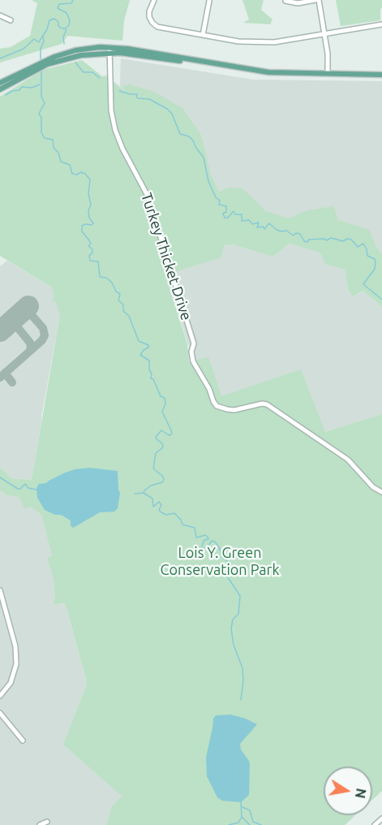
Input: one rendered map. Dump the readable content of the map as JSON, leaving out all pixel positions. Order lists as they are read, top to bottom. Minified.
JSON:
{"streets":{"street":["Turkey Thicket Drive"]},"parks":["Lois Y. Green Conservation Park"],"north":"right"}
